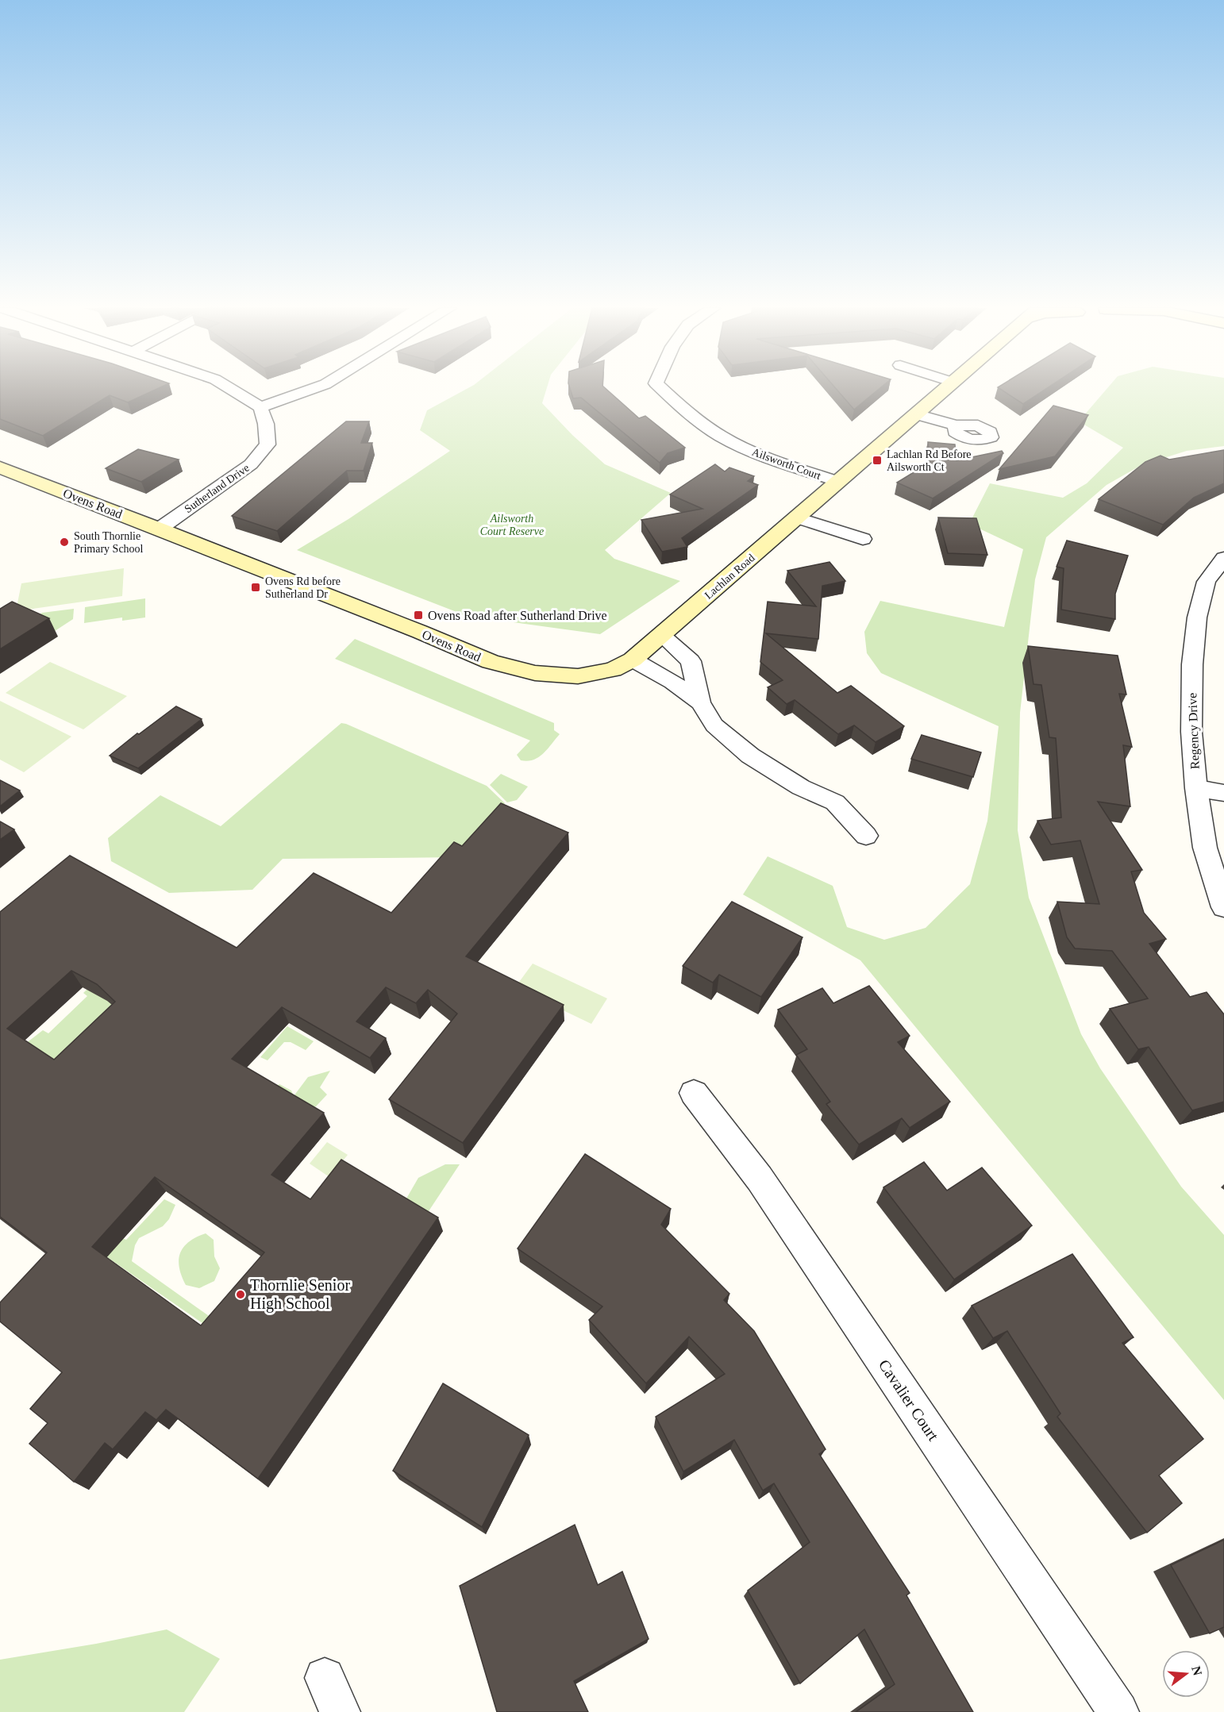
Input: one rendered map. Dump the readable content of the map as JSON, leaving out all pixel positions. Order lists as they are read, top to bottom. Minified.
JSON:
{"streets":{"street":["Ailsworth Court","Sutherland Drive","Ovens Road","Lachlan Road","Regency Drive","Cavalier Court"]},"crossings":[["Ailsworth Court","Lachlan Road"],["Sutherland Drive","Ovens Road"],["Ovens Road","Lachlan Road"]],"parks":["Ailsworth Court Reserve"],"places":{"transit":["Lachlan Rd Before Ailsworth Ct","Ovens Rd before Sutherland Dr","Ovens Road after Sutherland Drive"],"other":["South Thornlie Primary School","Thornlie Senior High School"]},"north":"right"}
